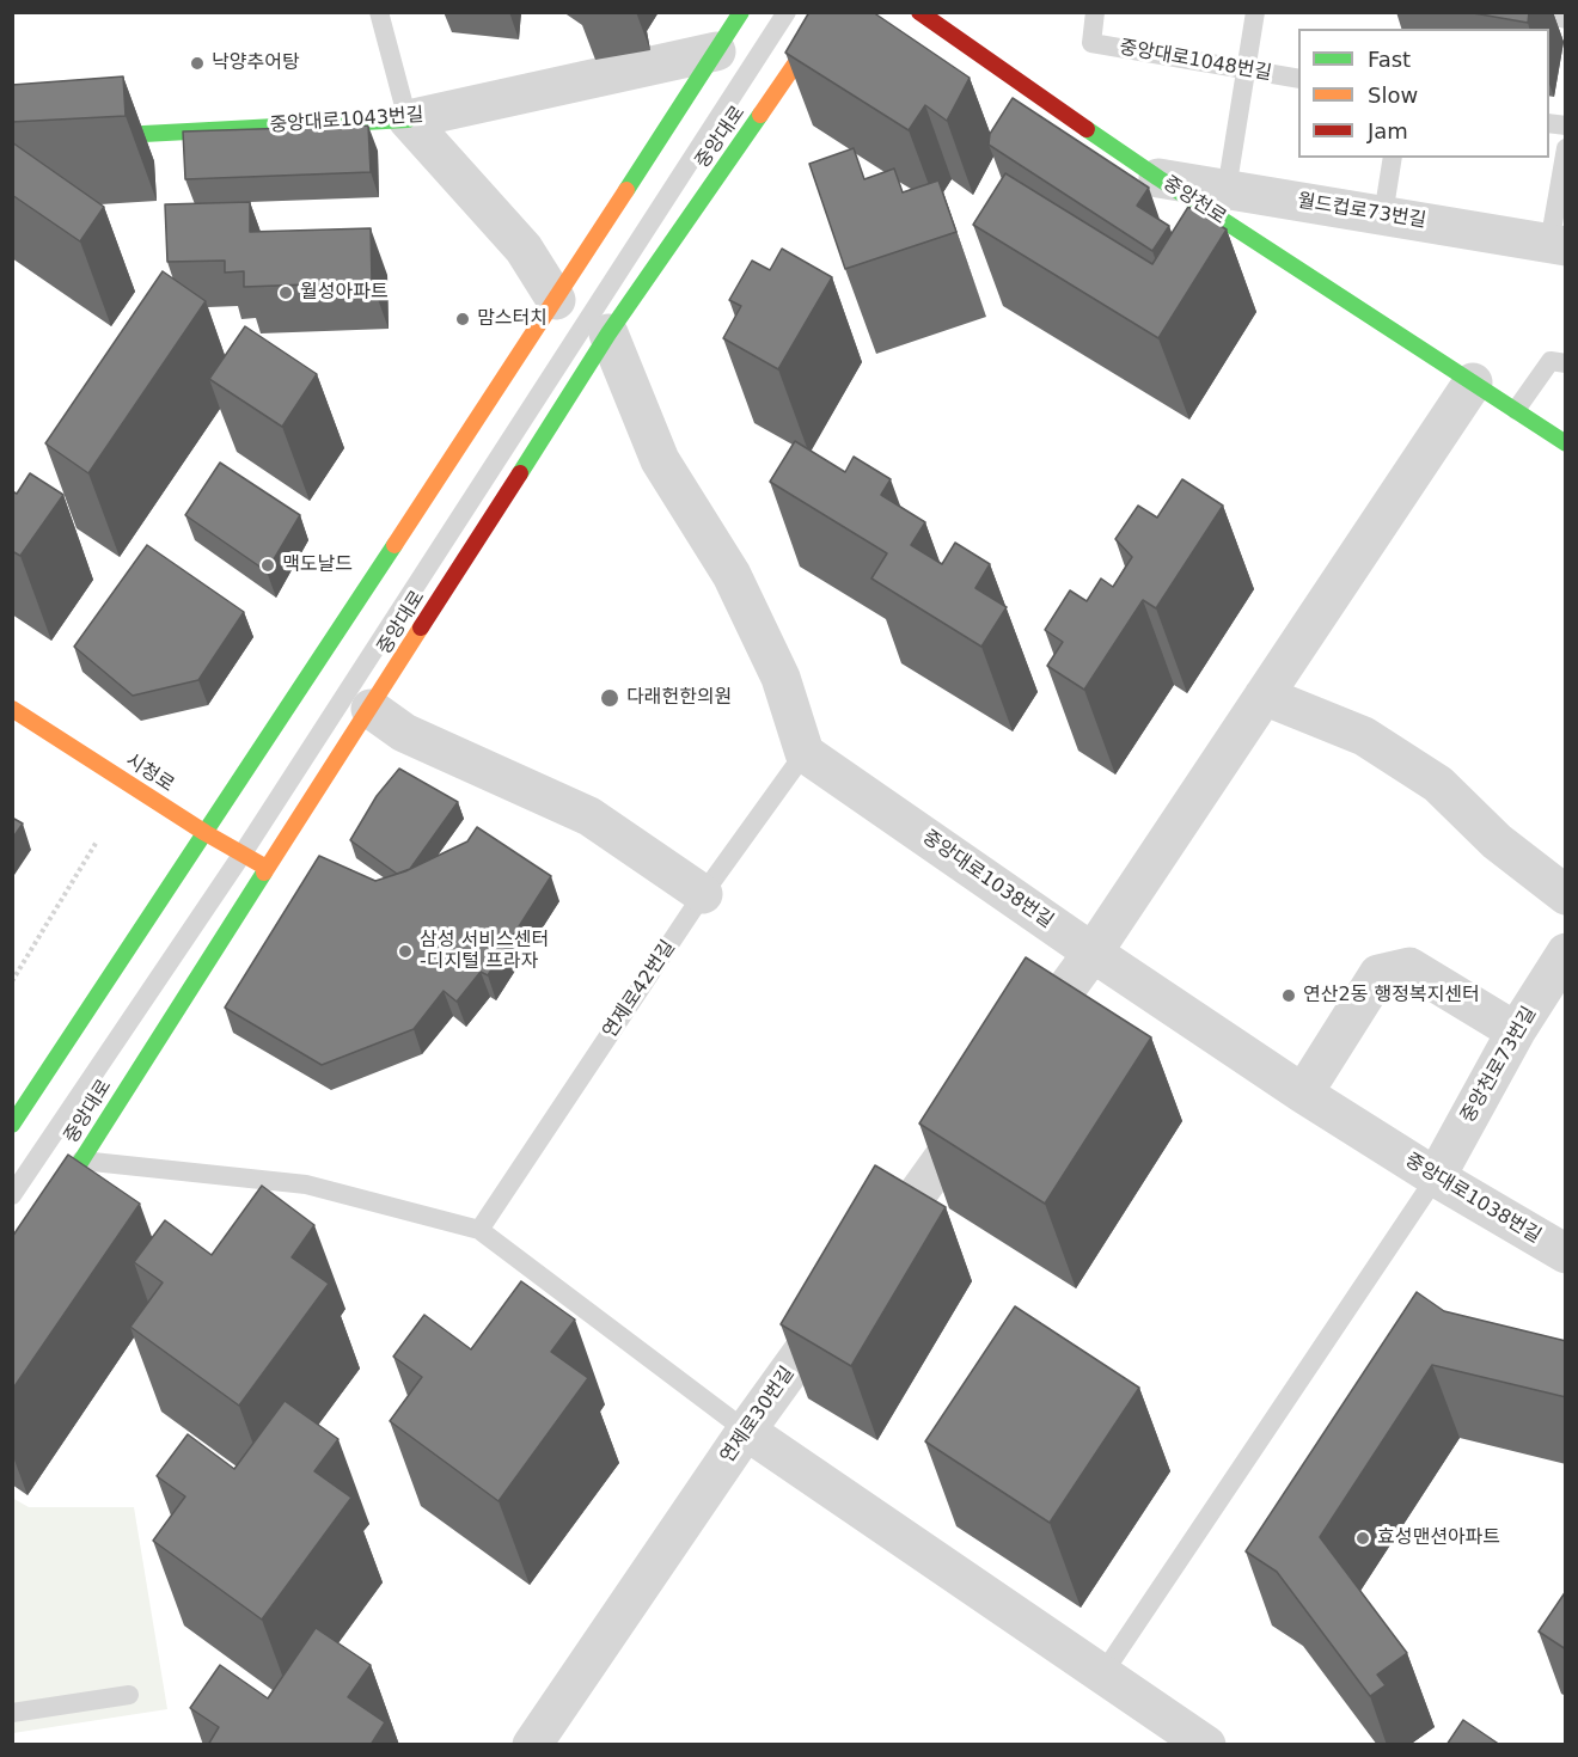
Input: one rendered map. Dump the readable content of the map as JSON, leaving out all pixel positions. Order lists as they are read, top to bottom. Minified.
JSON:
{"streets":{"main road":["중앙대로1043번길","중앙대로","중앙천로","시청로"],"street":["월드컵로73번길","중앙대로1038번길","중앙천로73번길","연제로30번길"],"lane":["중앙대로1048번길","연제로42번길"]},"crossings":[["중앙대로","시청로"],["중앙천로","월드컵로73번길"],["중앙대로1038번길","연제로42번길"],["중앙대로1038번길","중앙천로73번길"]],"places":["낙양추어탕","월성아파트","맘스터치","맥도날드","다래헌한의원","삼성 서비스센터 -디지털 프라자","연산2동 행정복지센터","효성맨션아파트"],"legend":["Fast","Slow","Jam"]}
